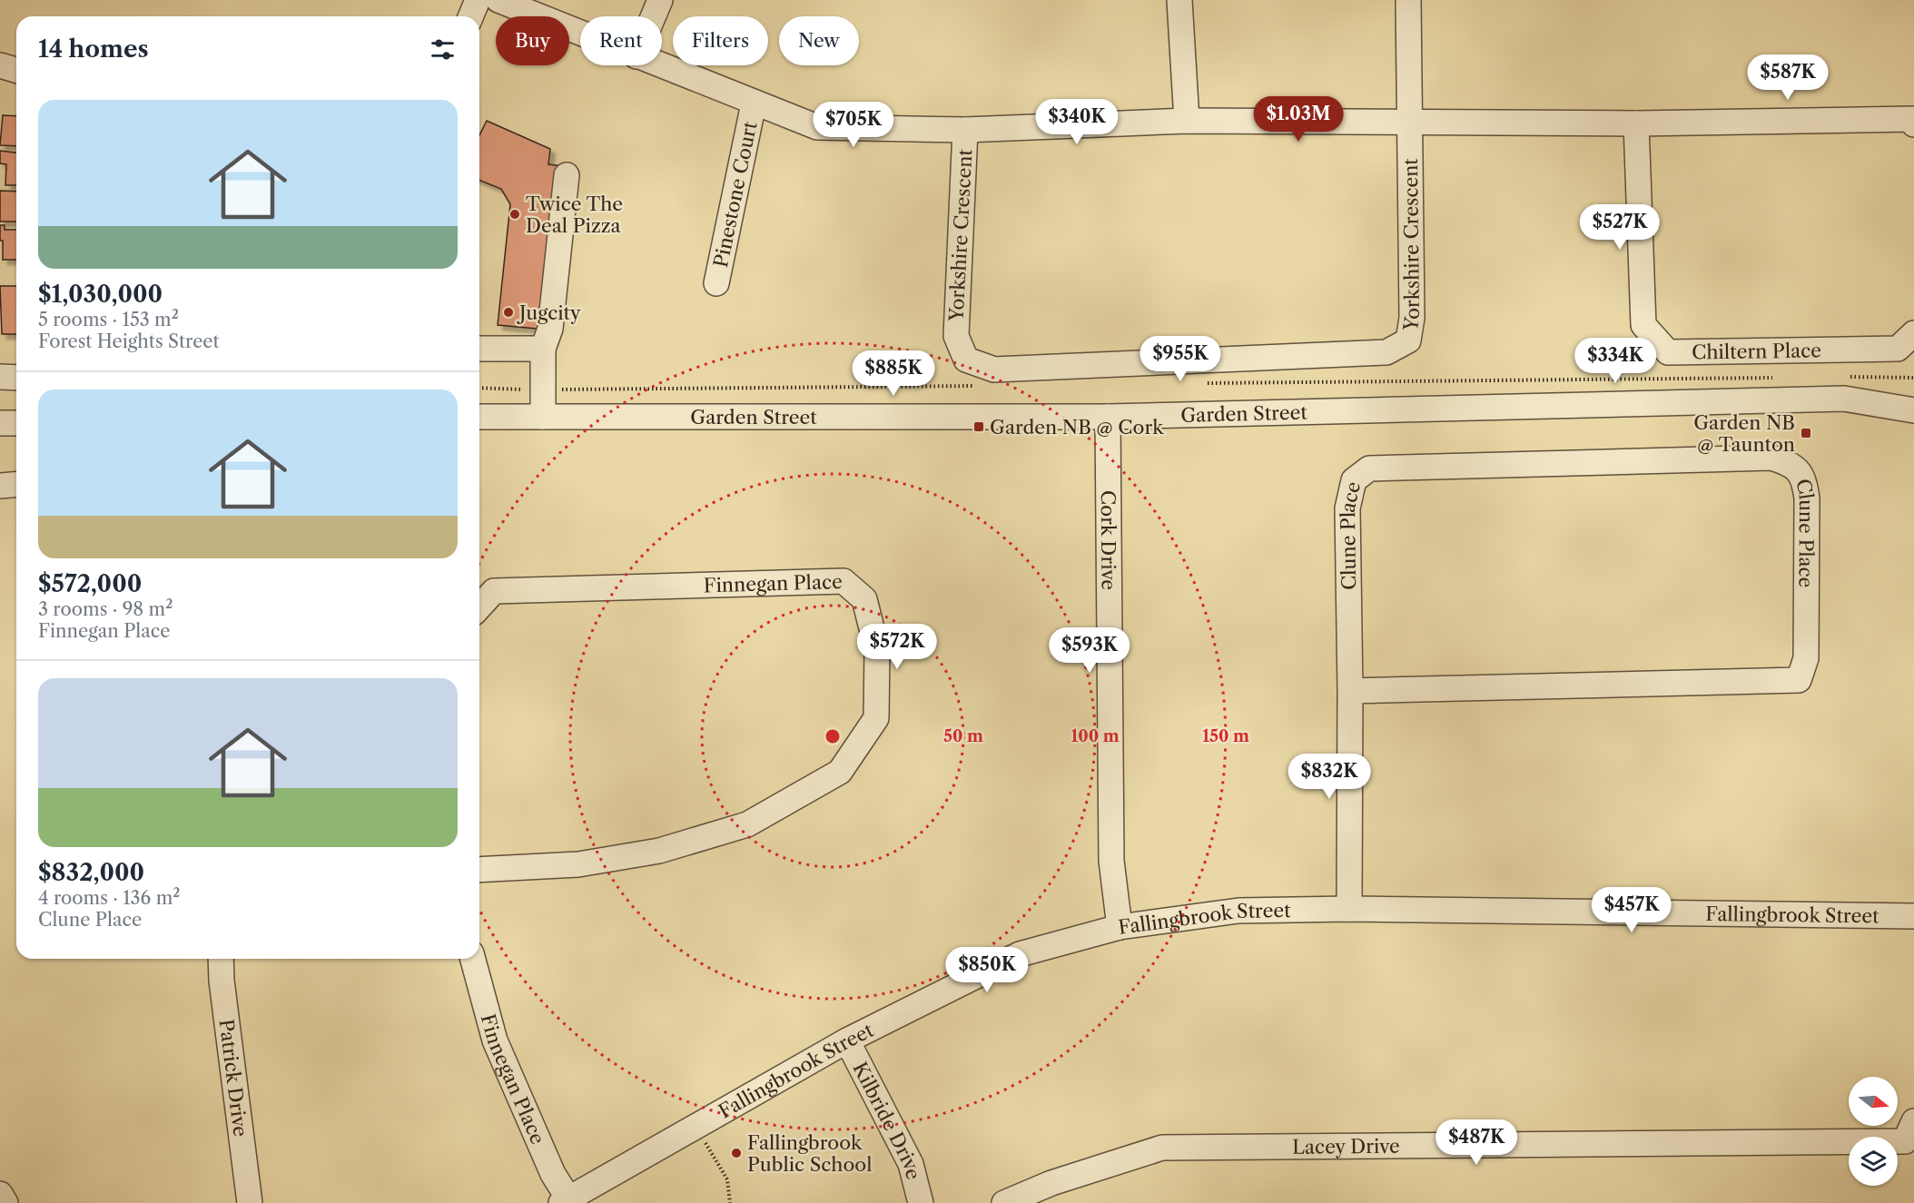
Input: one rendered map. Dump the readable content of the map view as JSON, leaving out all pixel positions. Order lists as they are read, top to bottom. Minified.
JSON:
{"streets":{"street":["Pinestone Court","Yorkshire Crescent","Chiltern Place","Garden Street","Clune Place","Cork Drive","Finnegan Place","Fallingbrook Street","Patrick Drive","Kilbride Drive","Lacey Drive"]},"crossings":[["Garden Street","Cork Drive"],["Clune Place","Fallingbrook Street"],["Cork Drive","Fallingbrook Street"],["Finnegan Place","Fallingbrook Street"],["Fallingbrook Street","Kilbride Drive"]],"places":{"other":["Twice The Deal Pizza","Jugcity","Fallingbrook Public School"],"transit":["Garden NB @ Cork","Garden NB @ Taunton"]},"north":"right","page":{"chip":["Buy","Rent","Filters","New"],"heading":"14 homes","price":["$587K","$1.03M","$340K","$705K","$527K","$955K","$334K","$885K","$572K","$593K","$832K","$457K","$850K","$487K"],"list":[{"name":"$1,030,000","note":"5 rooms · 153 m² · Forest Heights Street"},{"name":"$572,000","note":"3 rooms · 98 m² · Finnegan Place"},{"name":"$832,000","note":"4 rooms · 136 m² · Clune Place"}]},"rings":["50 m","100 m","150 m"]}
